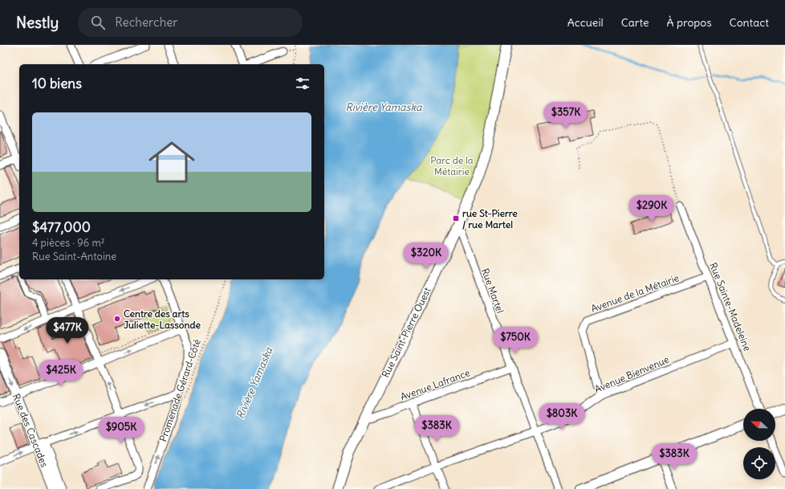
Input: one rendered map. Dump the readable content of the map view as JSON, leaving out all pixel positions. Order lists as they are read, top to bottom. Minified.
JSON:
{"streets":{"street":["Rue Martel","Avenue de la Métairie","Rue Sainte-Madeleine","Rue Saint-Pierre Ouest","Avenue Bienvenue","Avenue Lafrance","Rue des Cascades"],"path":["Promenade Gérard-Côté"]},"crossings":[["Rue Martel","Rue Saint-Pierre Ouest"],["Rue Martel","Avenue Bienvenue"],["Rue Martel","Avenue Lafrance"],["Avenue de la Métairie","Rue Sainte-Madeleine"],["Avenue de la Métairie","Avenue Bienvenue"],["Rue Sainte-Madeleine","Avenue Bienvenue"],["Rue Saint-Pierre Ouest","Avenue Lafrance"]],"water":["Rivière Yamaska"],"parks":["Parc de la Métairie"],"places":{"transit":["rue St-Pierre / rue Martel"],"other":["Centre des arts Juliette-Lassonde"]},"north":"left","page":{"header":"Nestly","search":"Rechercher","nav":["Accueil","Carte","À propos","Contact"],"heading":"10 biens","price":["$357K","$290K","$320K","$477K","$750K","$425K","$803K","$383K","$905K","$383K"],"list":[{"name":"$477,000","note":"4 pièces · 96 m² · Rue Saint-Antoine"}]}}
